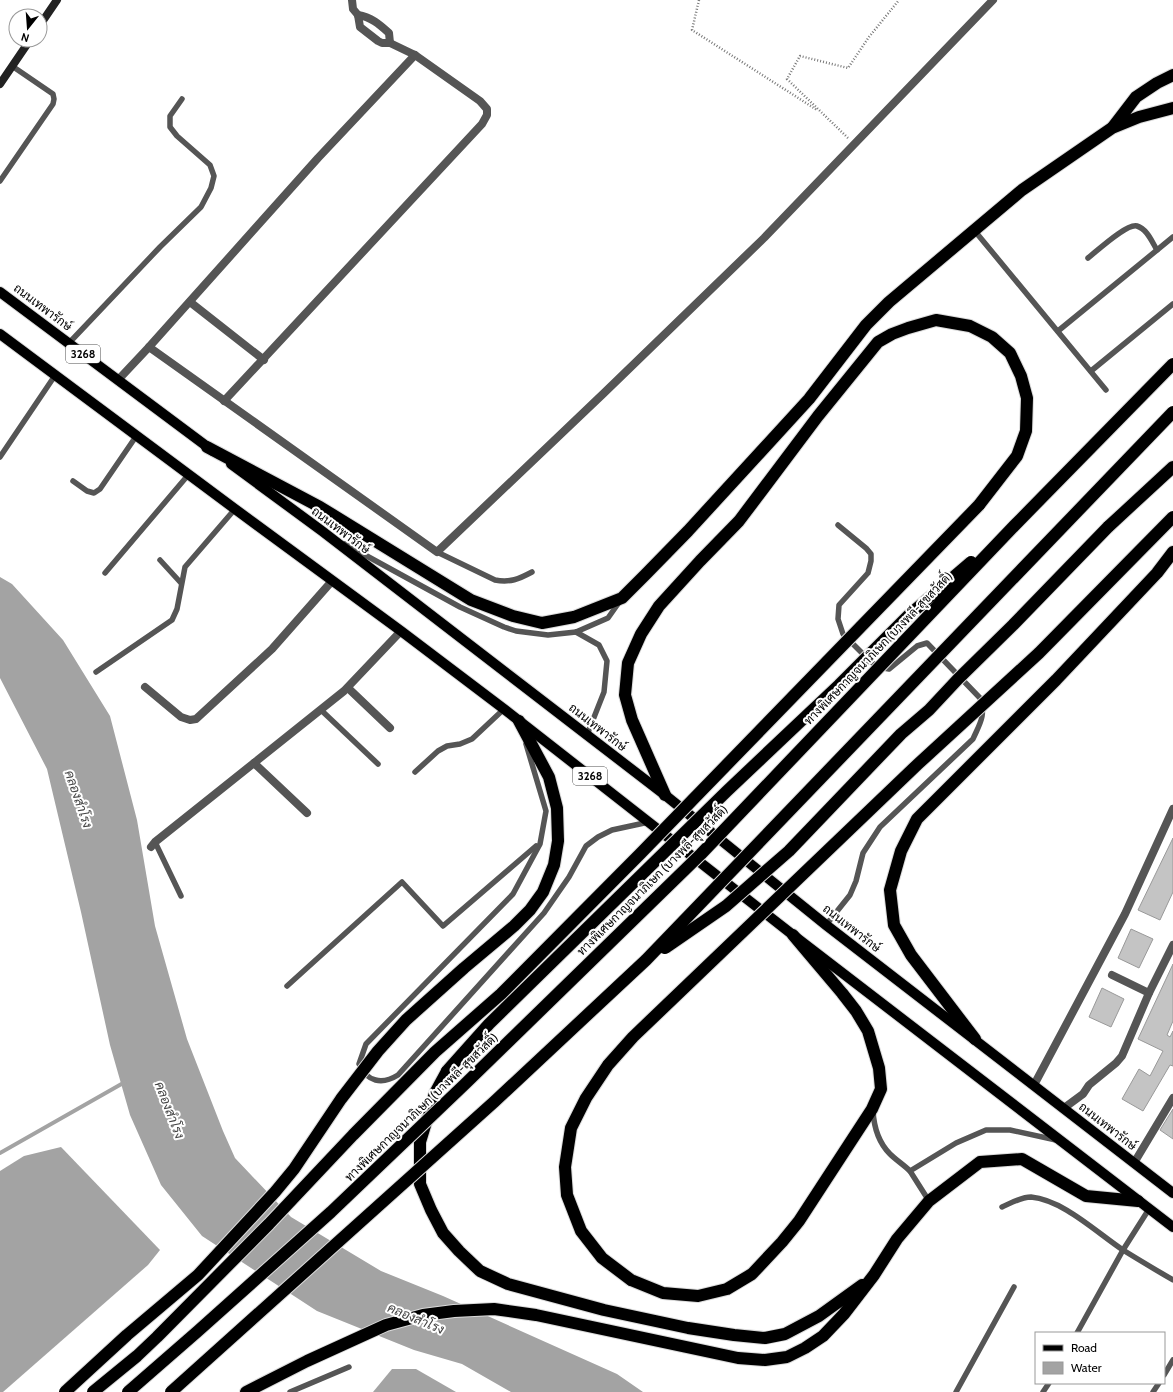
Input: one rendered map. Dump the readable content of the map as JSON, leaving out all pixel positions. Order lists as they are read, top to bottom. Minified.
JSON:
{"streets":{"highway":["ทางพิเศษกาญจนาภิเษก (บางพลี-สุขสวัสดิ์)"],"main road":["ถนนเทพารักษ์","3268"]},"water":["คลองสำโรง"],"legend":["Road","Water"],"north":"bottom"}
